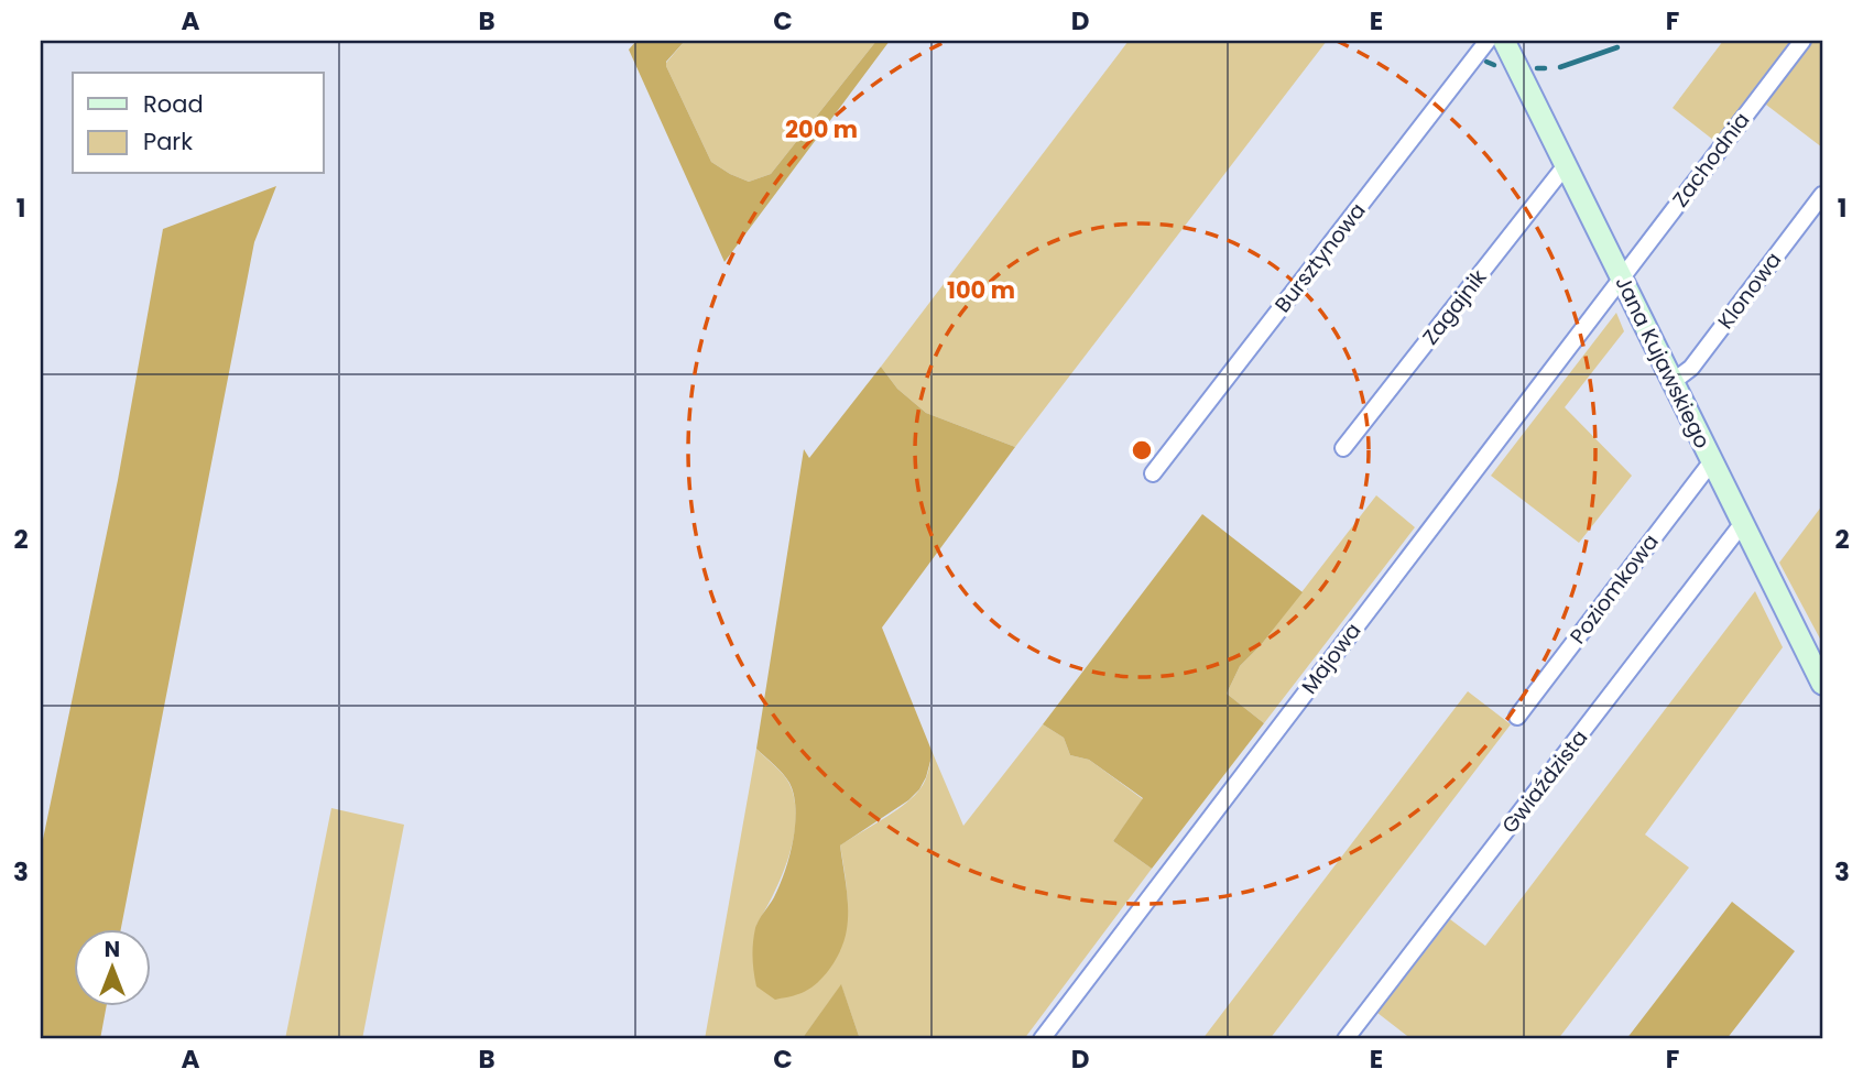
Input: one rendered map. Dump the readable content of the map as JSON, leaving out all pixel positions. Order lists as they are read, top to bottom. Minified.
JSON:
{"streets":{"main road":["Jana Kujawskiego"],"street":["Zachodnia","Bursztynowa","Klonowa","Zagajnik","Poziomkowa","Majowa","Gwiaździsta"]},"crossings":[["Zachodnia","Jana Kujawskiego"],["Zachodnia","Majowa"],["Klonowa","Jana Kujawskiego"],["Zagajnik","Jana Kujawskiego"],["Jana Kujawskiego","Poziomkowa"],["Jana Kujawskiego","Majowa"],["Jana Kujawskiego","Gwiaździsta"]],"legend":["Road","Park"],"north":"top","grid":{"columns":["A","B","C","D","E","F"],"rows":["1","2","3"]},"rings":["200 m","100 m"]}
